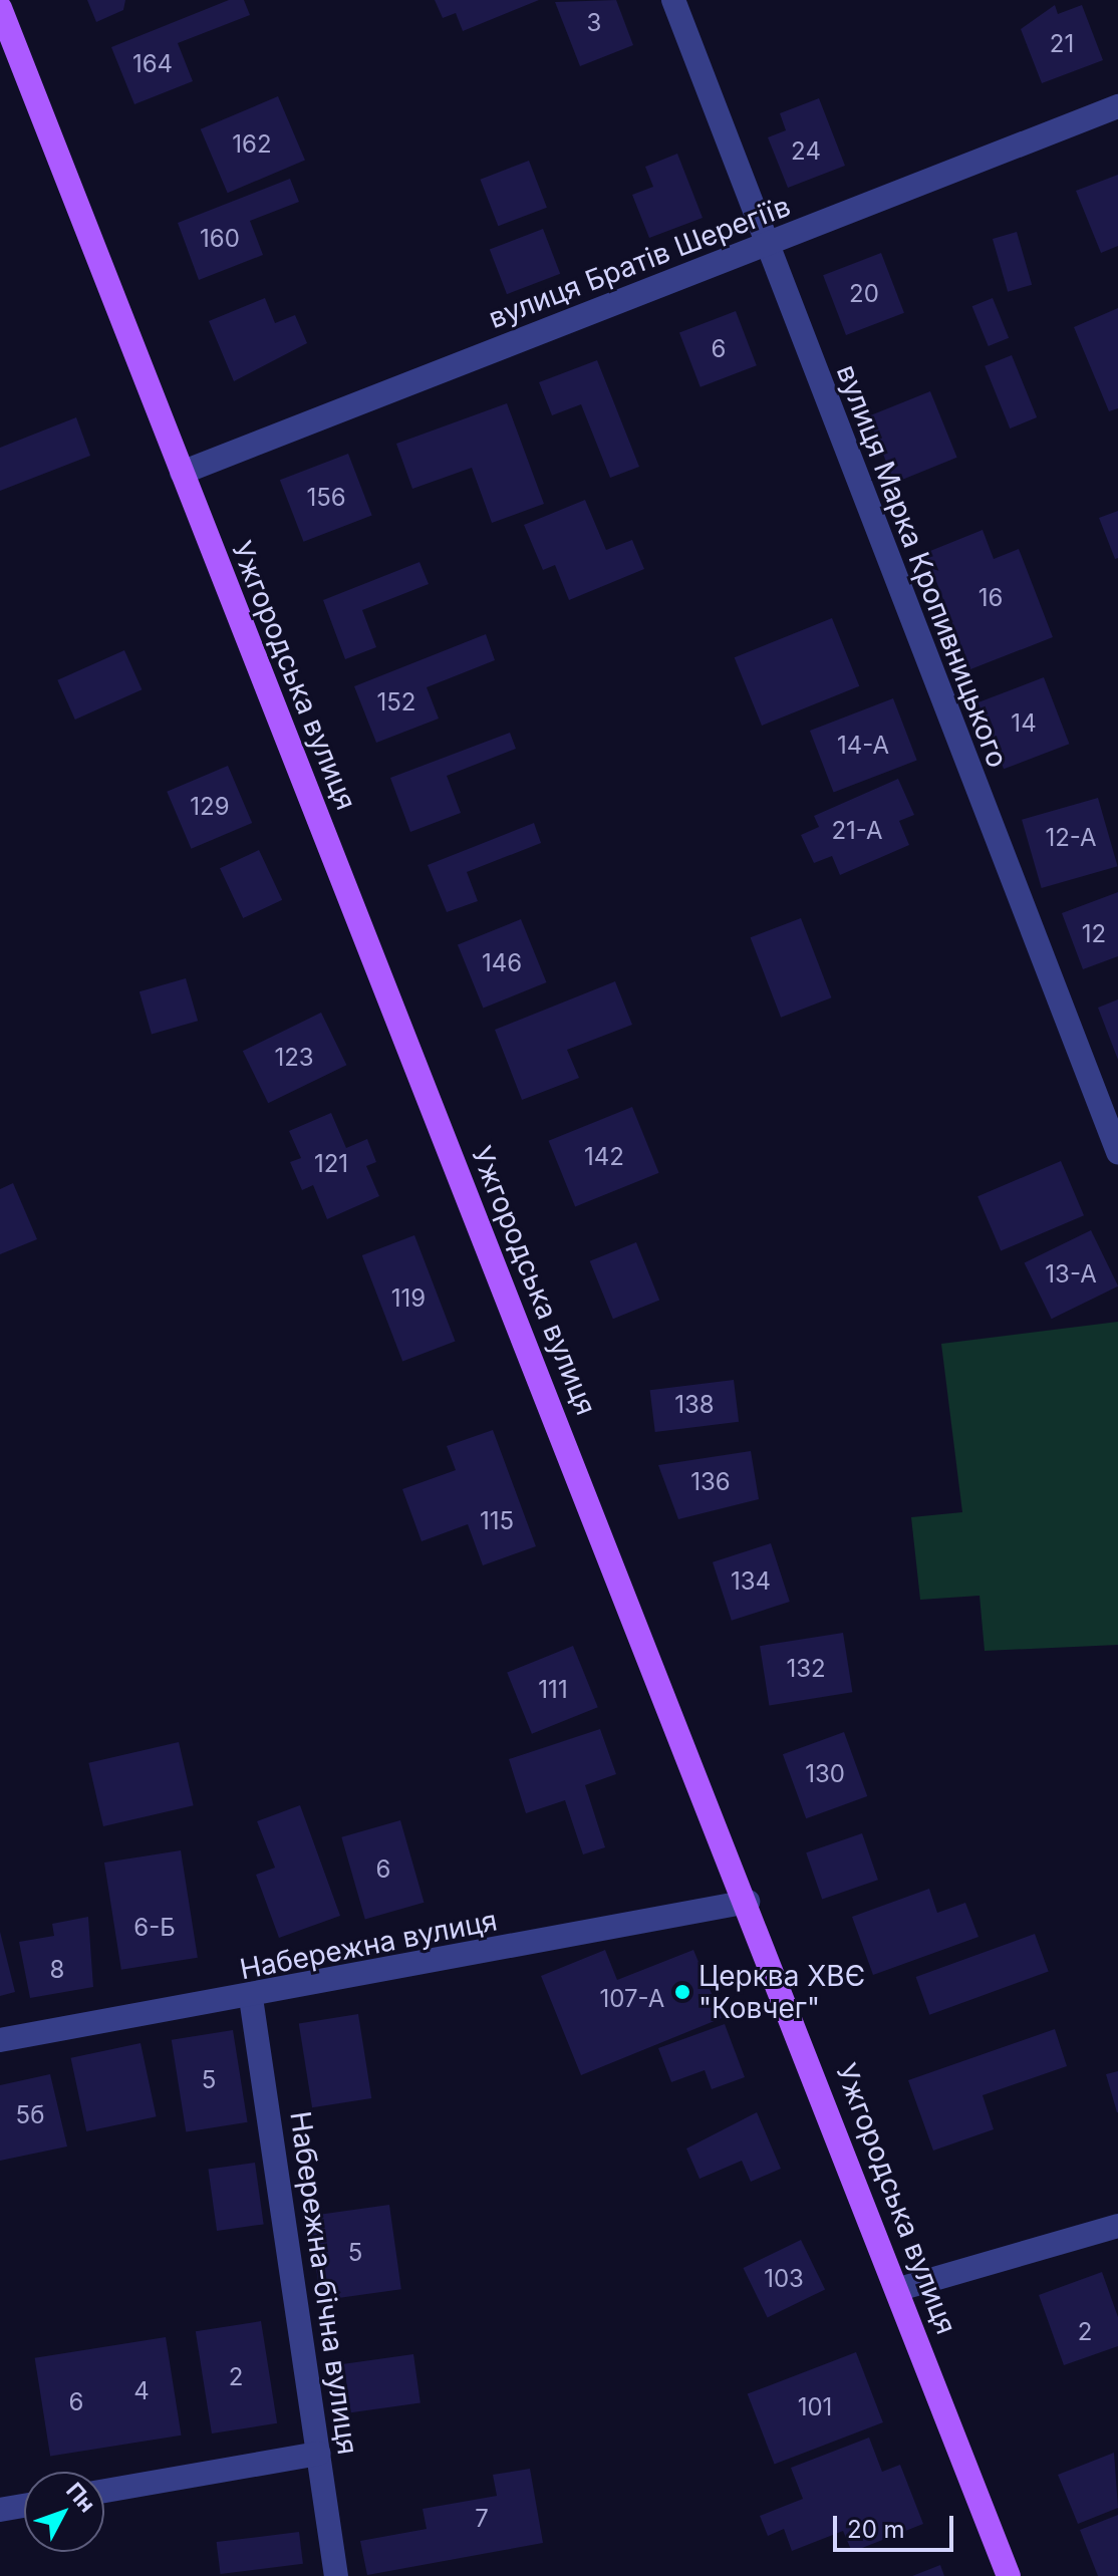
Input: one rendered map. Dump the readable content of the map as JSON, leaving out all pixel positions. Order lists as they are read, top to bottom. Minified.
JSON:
{"streets":{"main road":["Ужгородська вулиця"],"street":["вулиця Братів Шерегіїв","вулиця Марка Кропивницького","Набережна вулиця","Набережна-бічна вулиця"]},"crossings":[["вулиця Братів Шерегіїв","вулиця Марка Кропивницького"],["вулиця Братів Шерегіїв","Ужгородська вулиця"],["Ужгородська вулиця","Набережна вулиця"],["Набережна вулиця","Набережна-бічна вулиця"]],"places":["Церква ХВЄ \"Ковчег\""],"house_numbers":["3","21","164","162","24","160","20","6","156","16","152","14","14-А","129","21-А","12-А","12","146","123","142","121","13-А","119","138","136","115","134","132","111","130","6","6-Б","8","107-А","5","5б","5","103","2","2","4","6","101","7"],"scale_bar":"20 m","north":"top right"}
